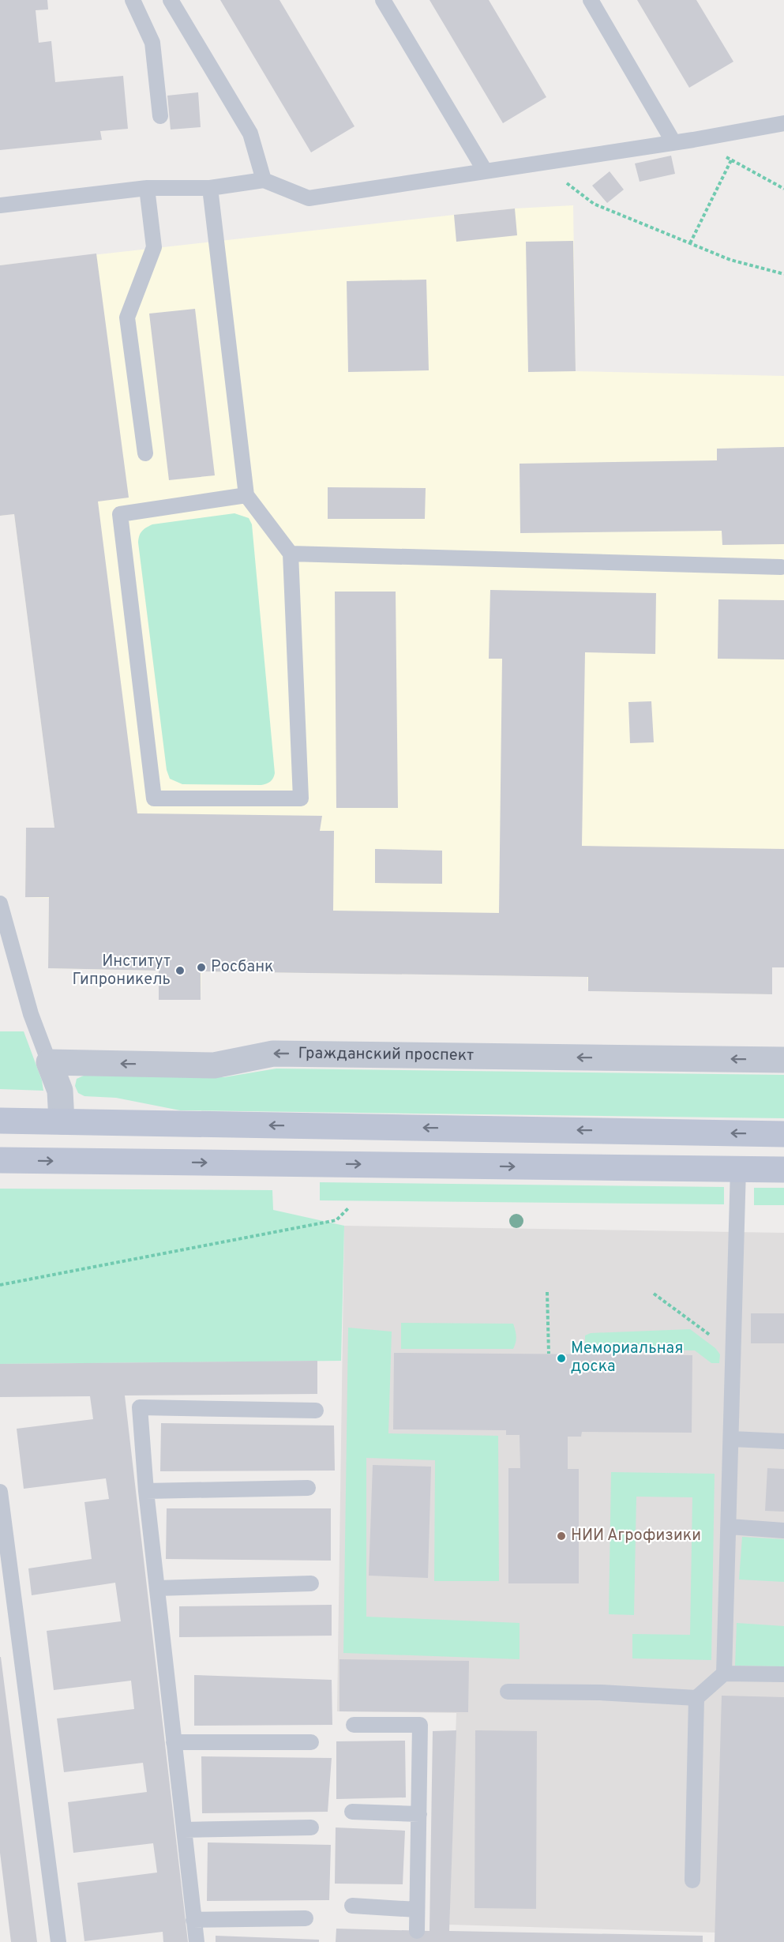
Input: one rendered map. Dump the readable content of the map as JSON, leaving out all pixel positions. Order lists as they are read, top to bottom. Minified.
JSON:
{"streets":{"street":["Гражданский проспект"]},"one_way":["Гражданский проспект"],"places":["Росбанк","Институт Гипроникель","Мемориальная доска","НИИ Агрофизики"]}
